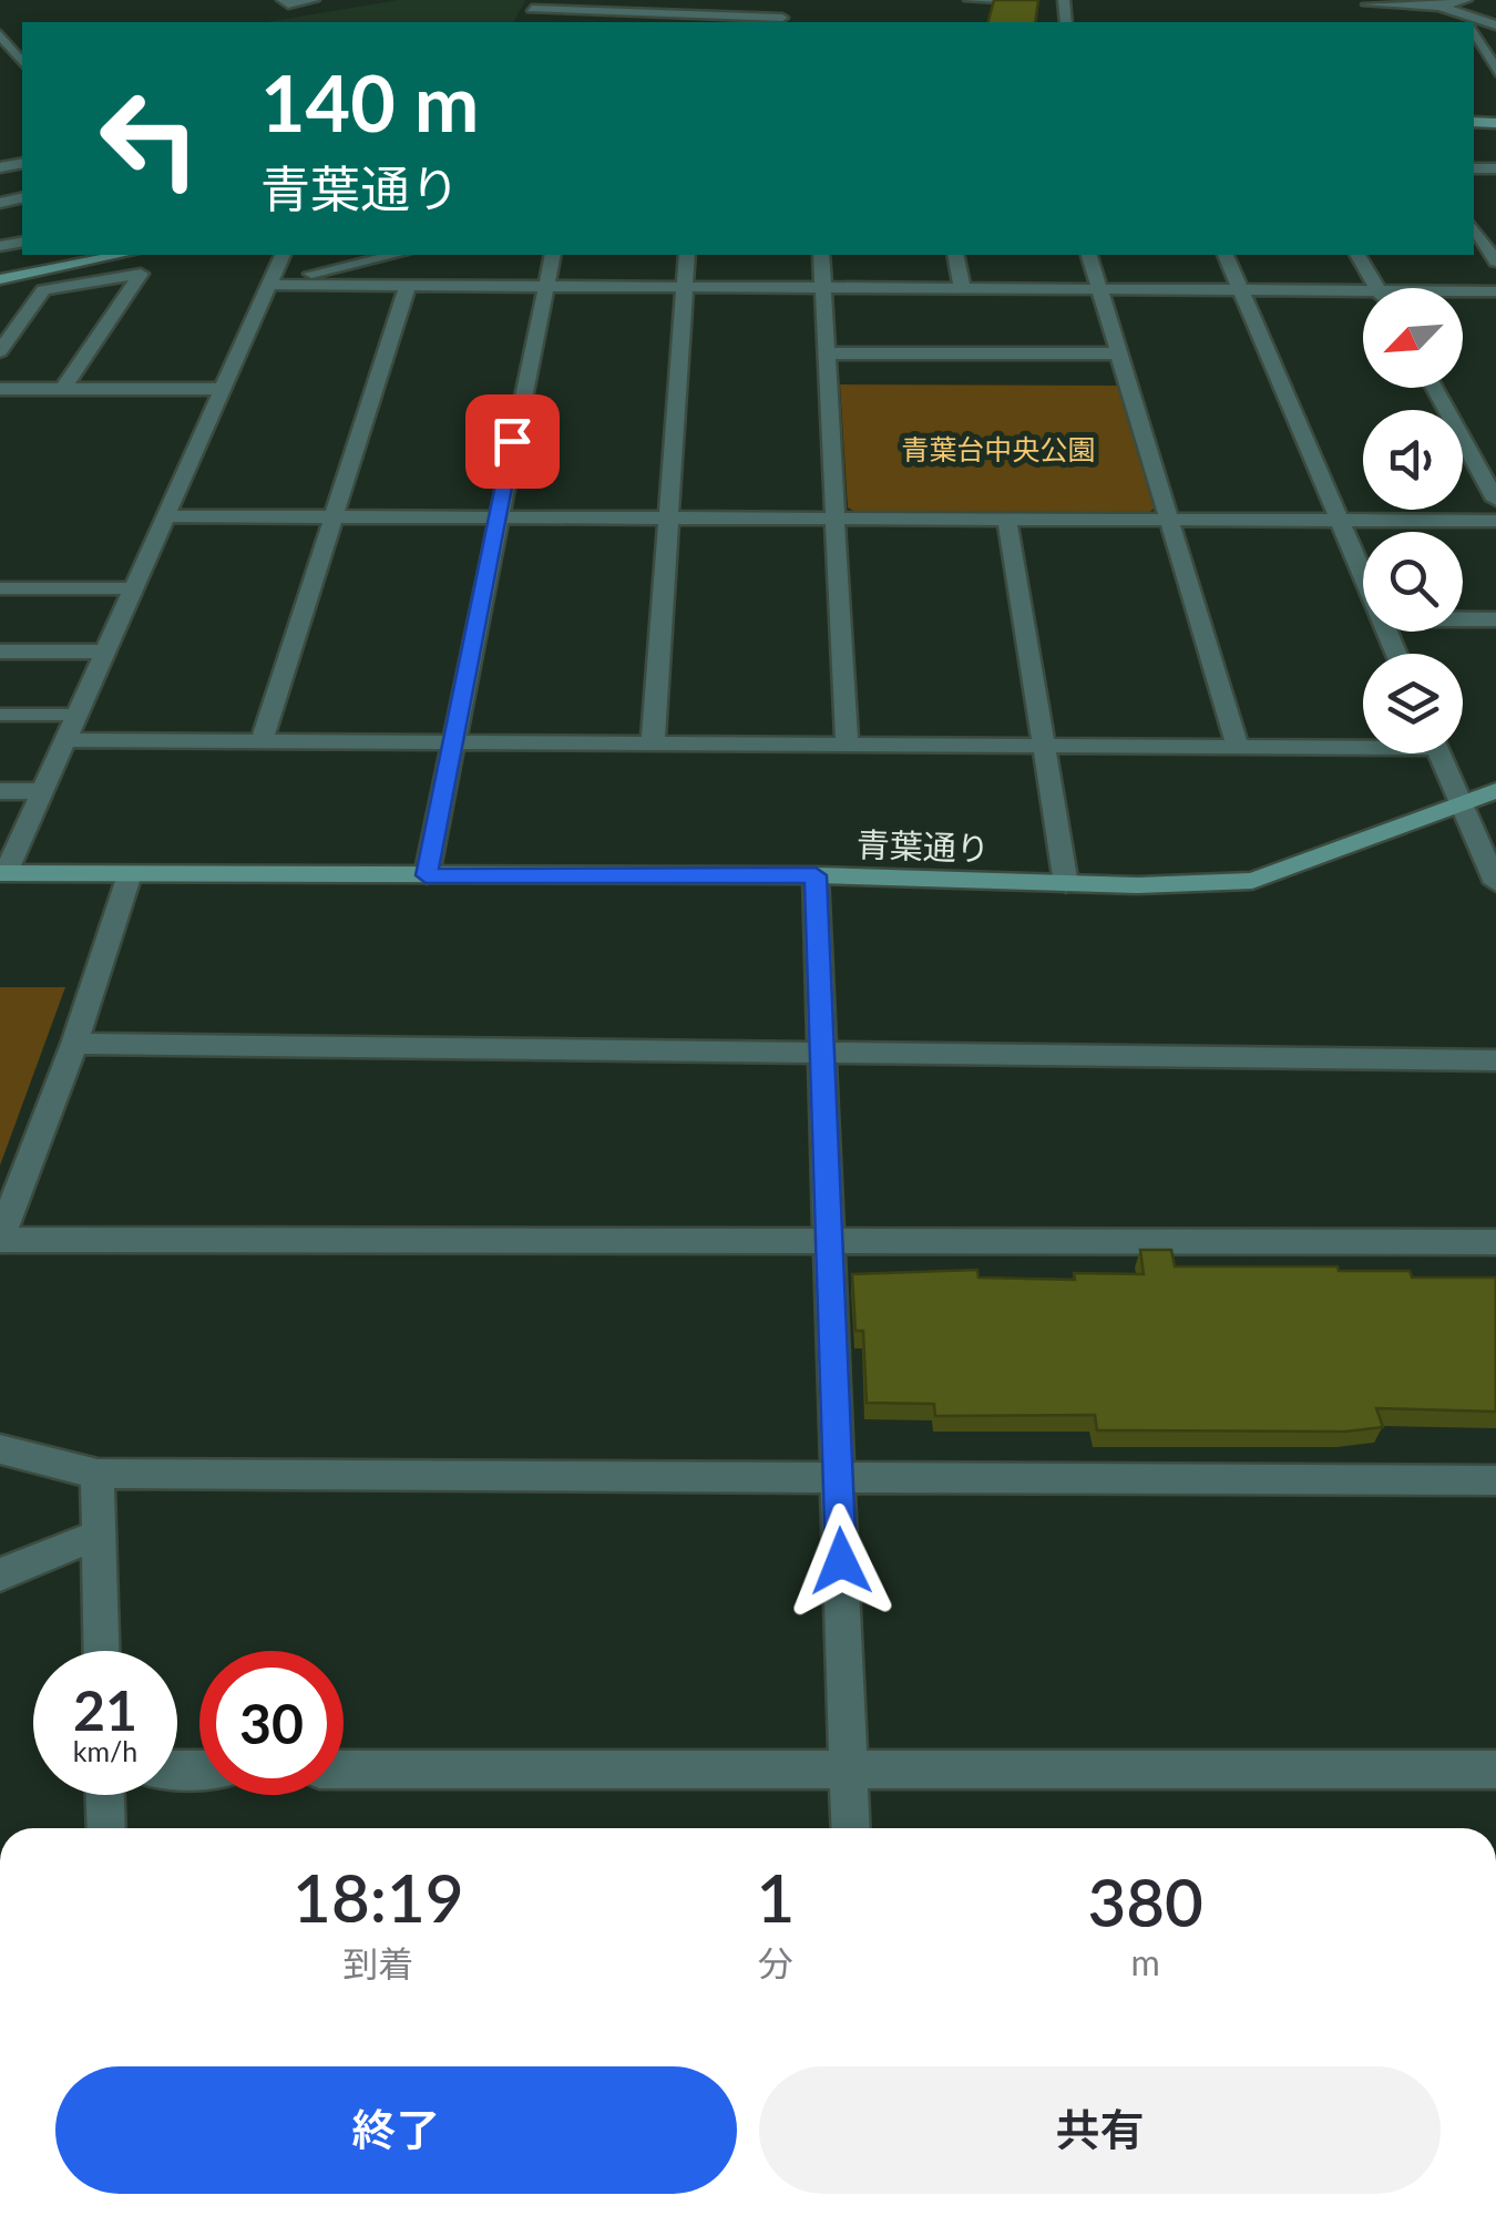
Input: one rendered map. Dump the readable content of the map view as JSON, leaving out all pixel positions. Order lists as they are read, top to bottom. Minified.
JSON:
{"streets":{"street":["青葉通り"]},"parks":["青葉台中央公園"],"north":"bottom left","page":{"turn":["140 m","青葉通り"],"speed":"21 km/h","limit":"30","eta":["18:19","到着","1","分","380","m"],"buttons":["終了","共有"]}}
